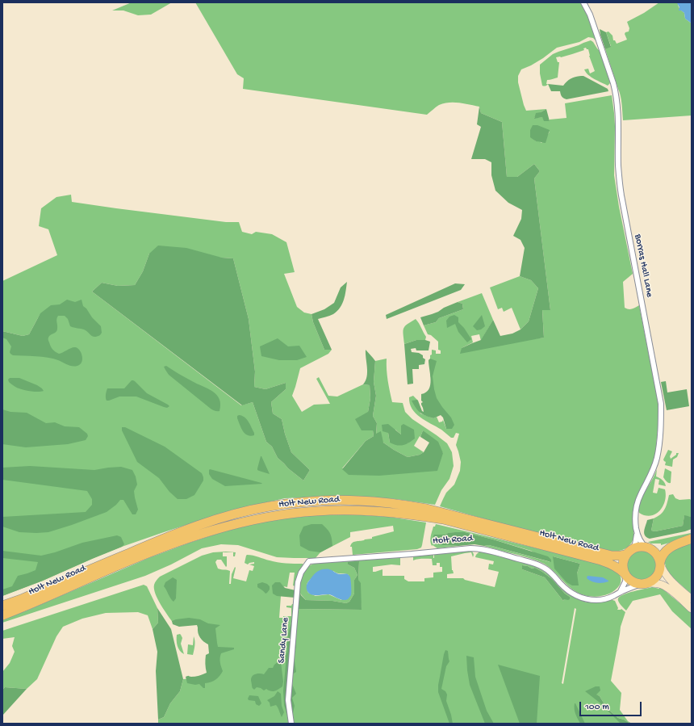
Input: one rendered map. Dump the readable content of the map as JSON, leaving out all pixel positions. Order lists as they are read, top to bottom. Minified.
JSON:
{"streets":{"highway":["Holt New Road"],"street":["Borras Hall Lane","Holt Road","Sandy Lane"]},"crossings":[["Borras Hall Lane","Holt New Road"],["Borras Hall Lane","Holt Road"],["Holt New Road","Holt Road"],["Holt Road","Sandy Lane"]],"scale_bar":"100 m"}
